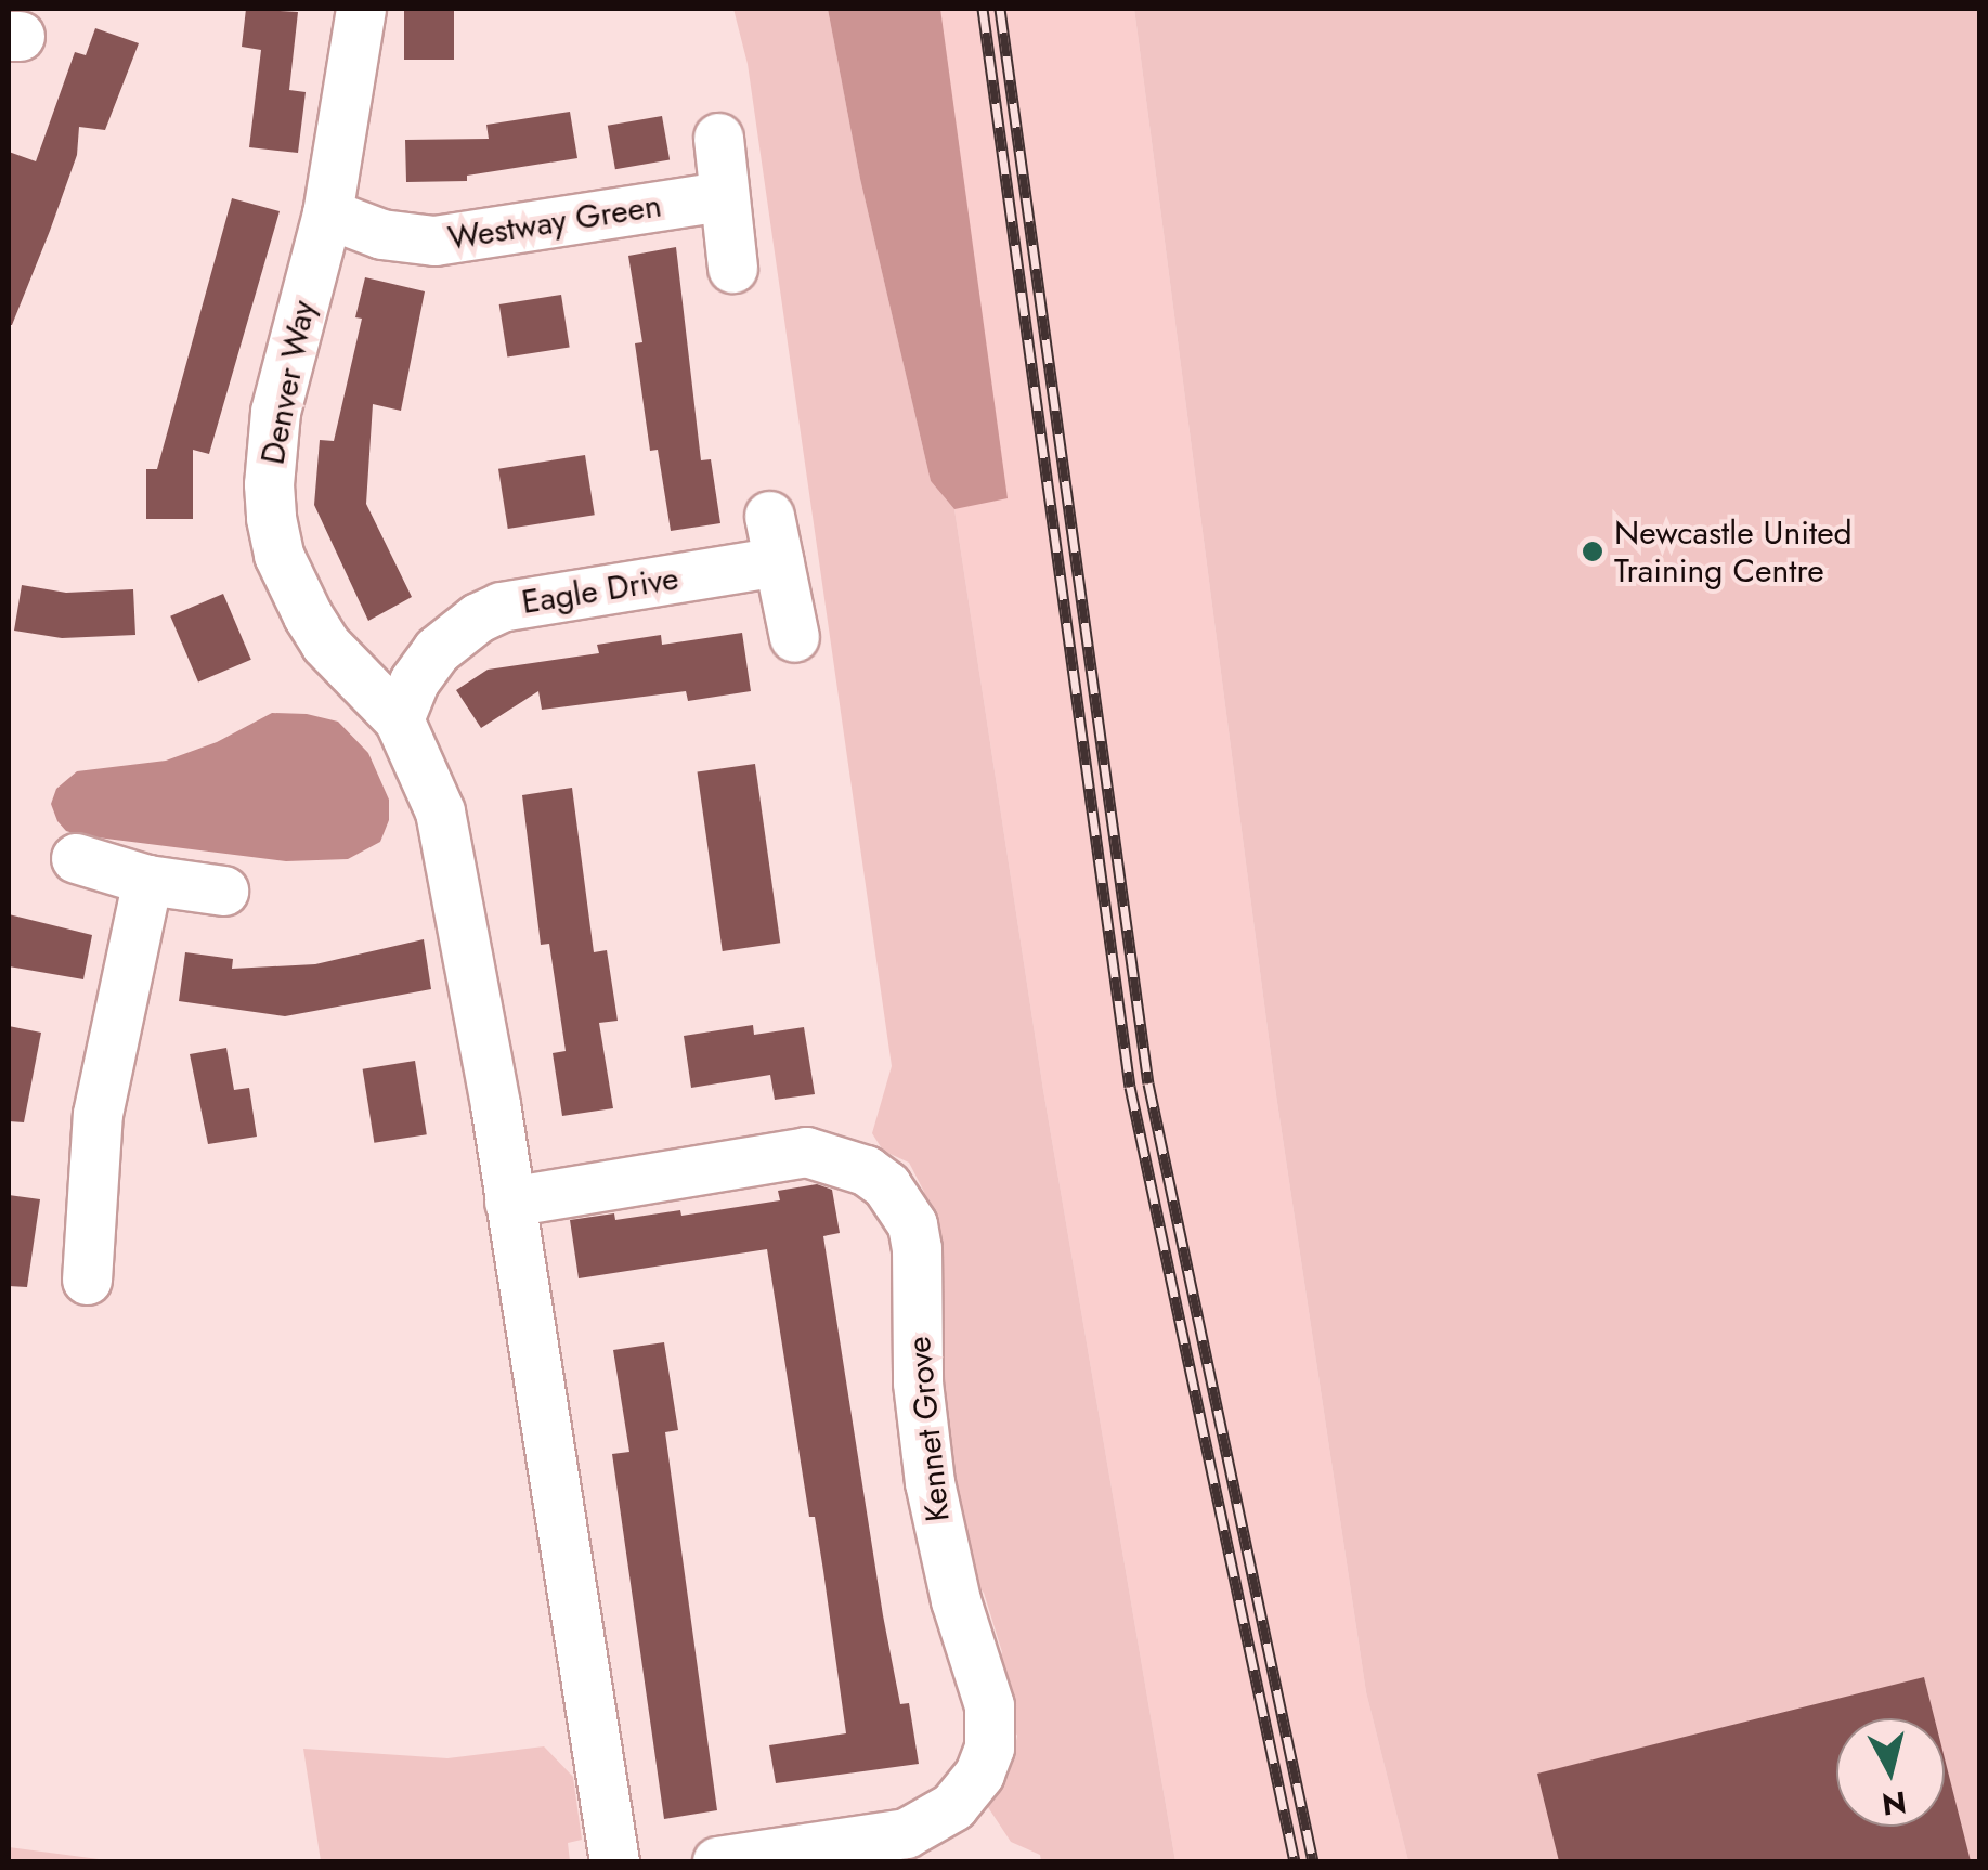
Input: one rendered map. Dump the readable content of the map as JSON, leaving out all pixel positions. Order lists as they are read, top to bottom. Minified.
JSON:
{"streets":{"street":["Westway Green","Denver Way","Eagle Drive","Kennet Grove"]},"crossings":[["Westway Green","Denver Way"],["Denver Way","Eagle Drive"],["Denver Way","Kennet Grove"]],"places":["Newcastle United Training Centre"],"north":"bottom"}
